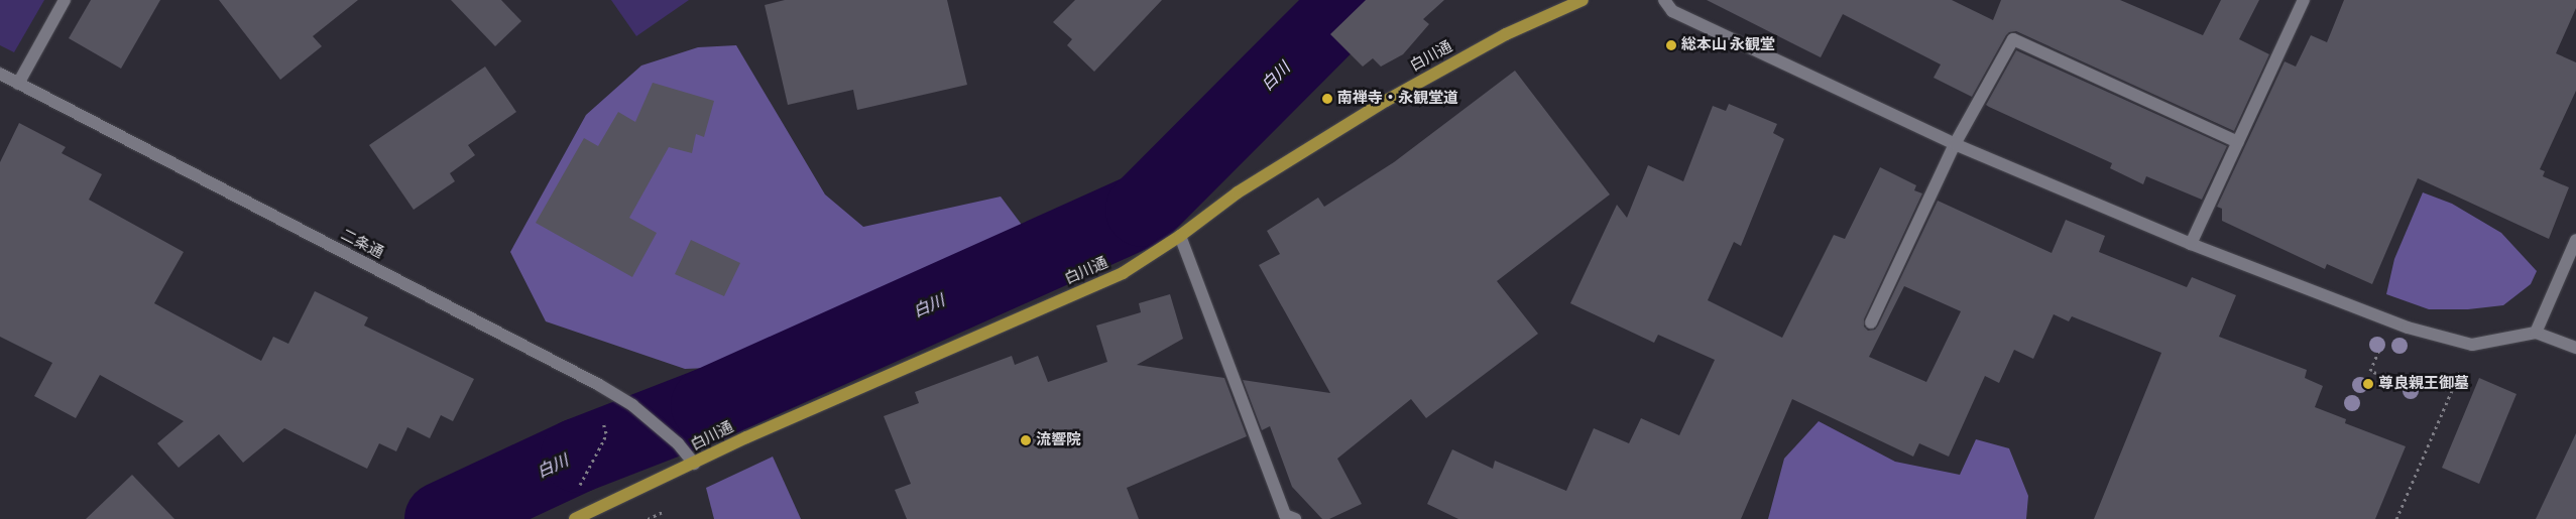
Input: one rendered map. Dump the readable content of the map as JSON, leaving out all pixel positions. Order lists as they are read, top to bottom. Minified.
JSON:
{"streets":{"main road":["白川通"],"street":["二条通"]},"crossings":[["白川通","二条通"]],"water":["白川"],"places":["総本山 永観堂","南禅寺・永観堂道","尊良親王御墓","流響院"]}
